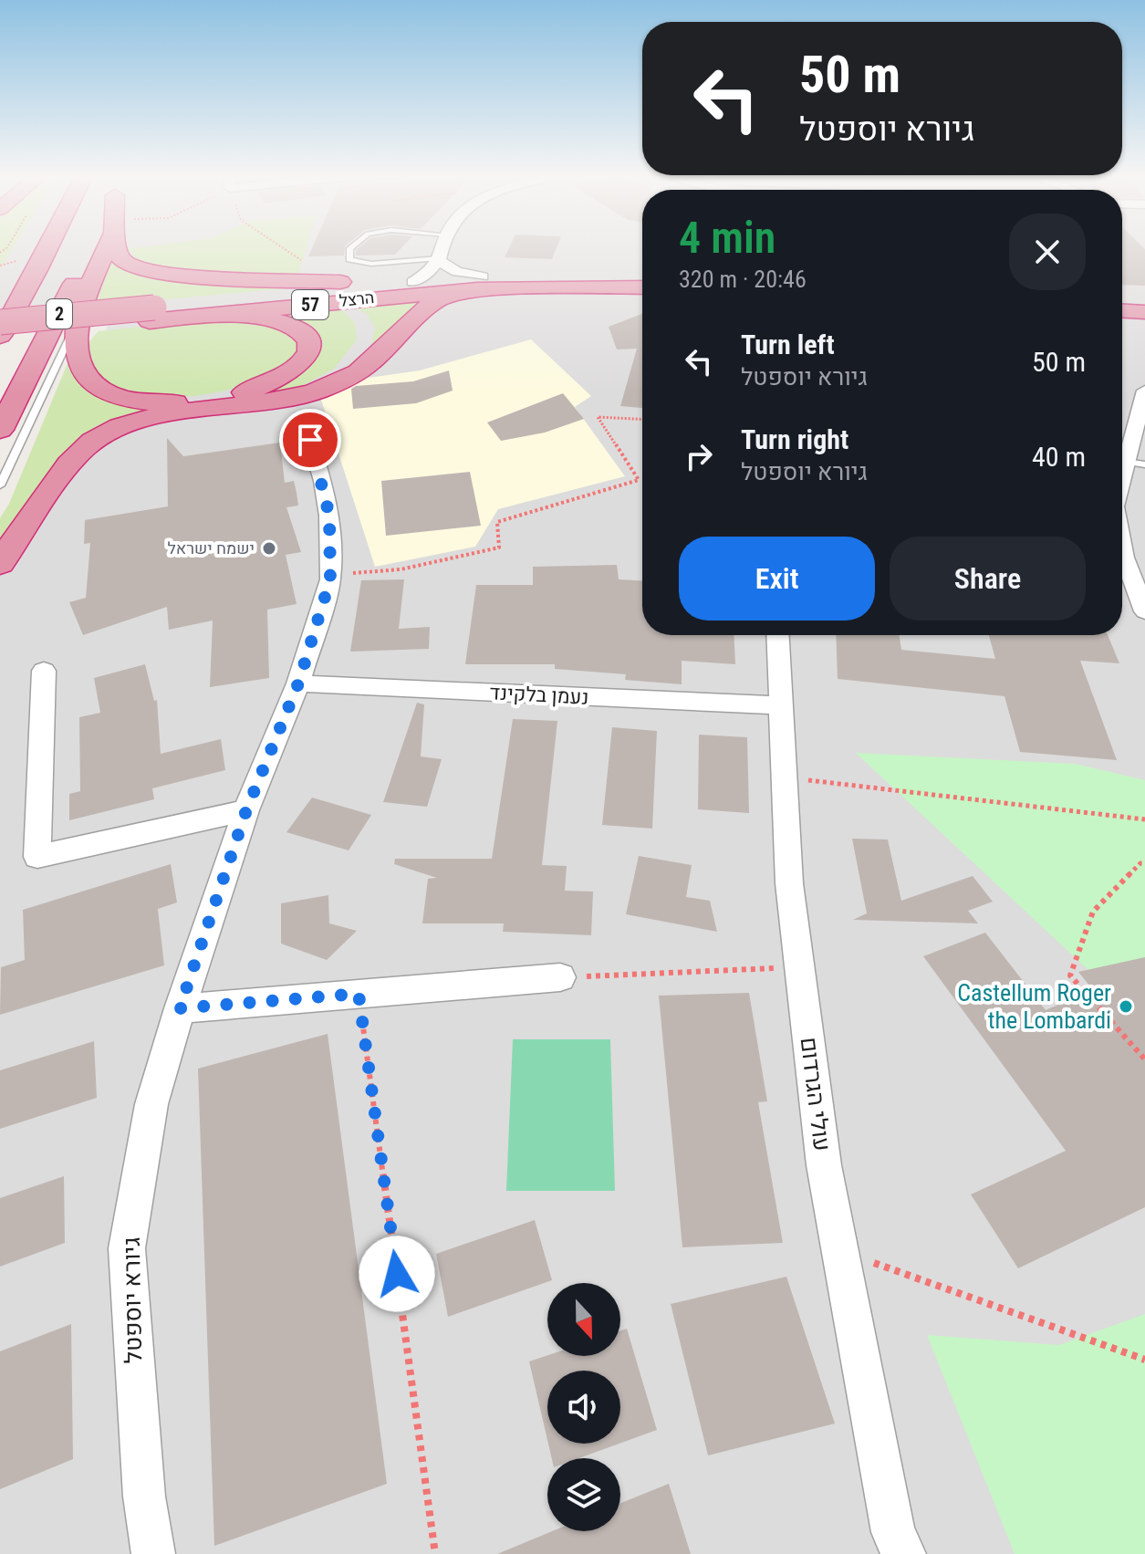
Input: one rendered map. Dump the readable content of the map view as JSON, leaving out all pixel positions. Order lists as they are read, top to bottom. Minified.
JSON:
{"streets":{"highway":["הרצל","57","2"],"street":["נעמן בלקינד","עולי הגרדום","גיורא יוספטל"]},"crossings":[["הרצל","2"],["נעמן בלקינד","עולי הגרדום"],["נעמן בלקינד","גיורא יוספטל"]],"places":["ישמח ישראל","Castellum Roger the Lombardi"],"north":"bottom","page":{"turn":["50 m","גיורא יוספטל"],"heading":["4 min","320 m · 20:46"],"list":[{"name":"Turn left","note":"גיורא יוספטל","value":"50 m"},{"name":"Turn right","note":"גיורא יוספטל","value":"40 m"}],"buttons":["Exit","Share"]}}
